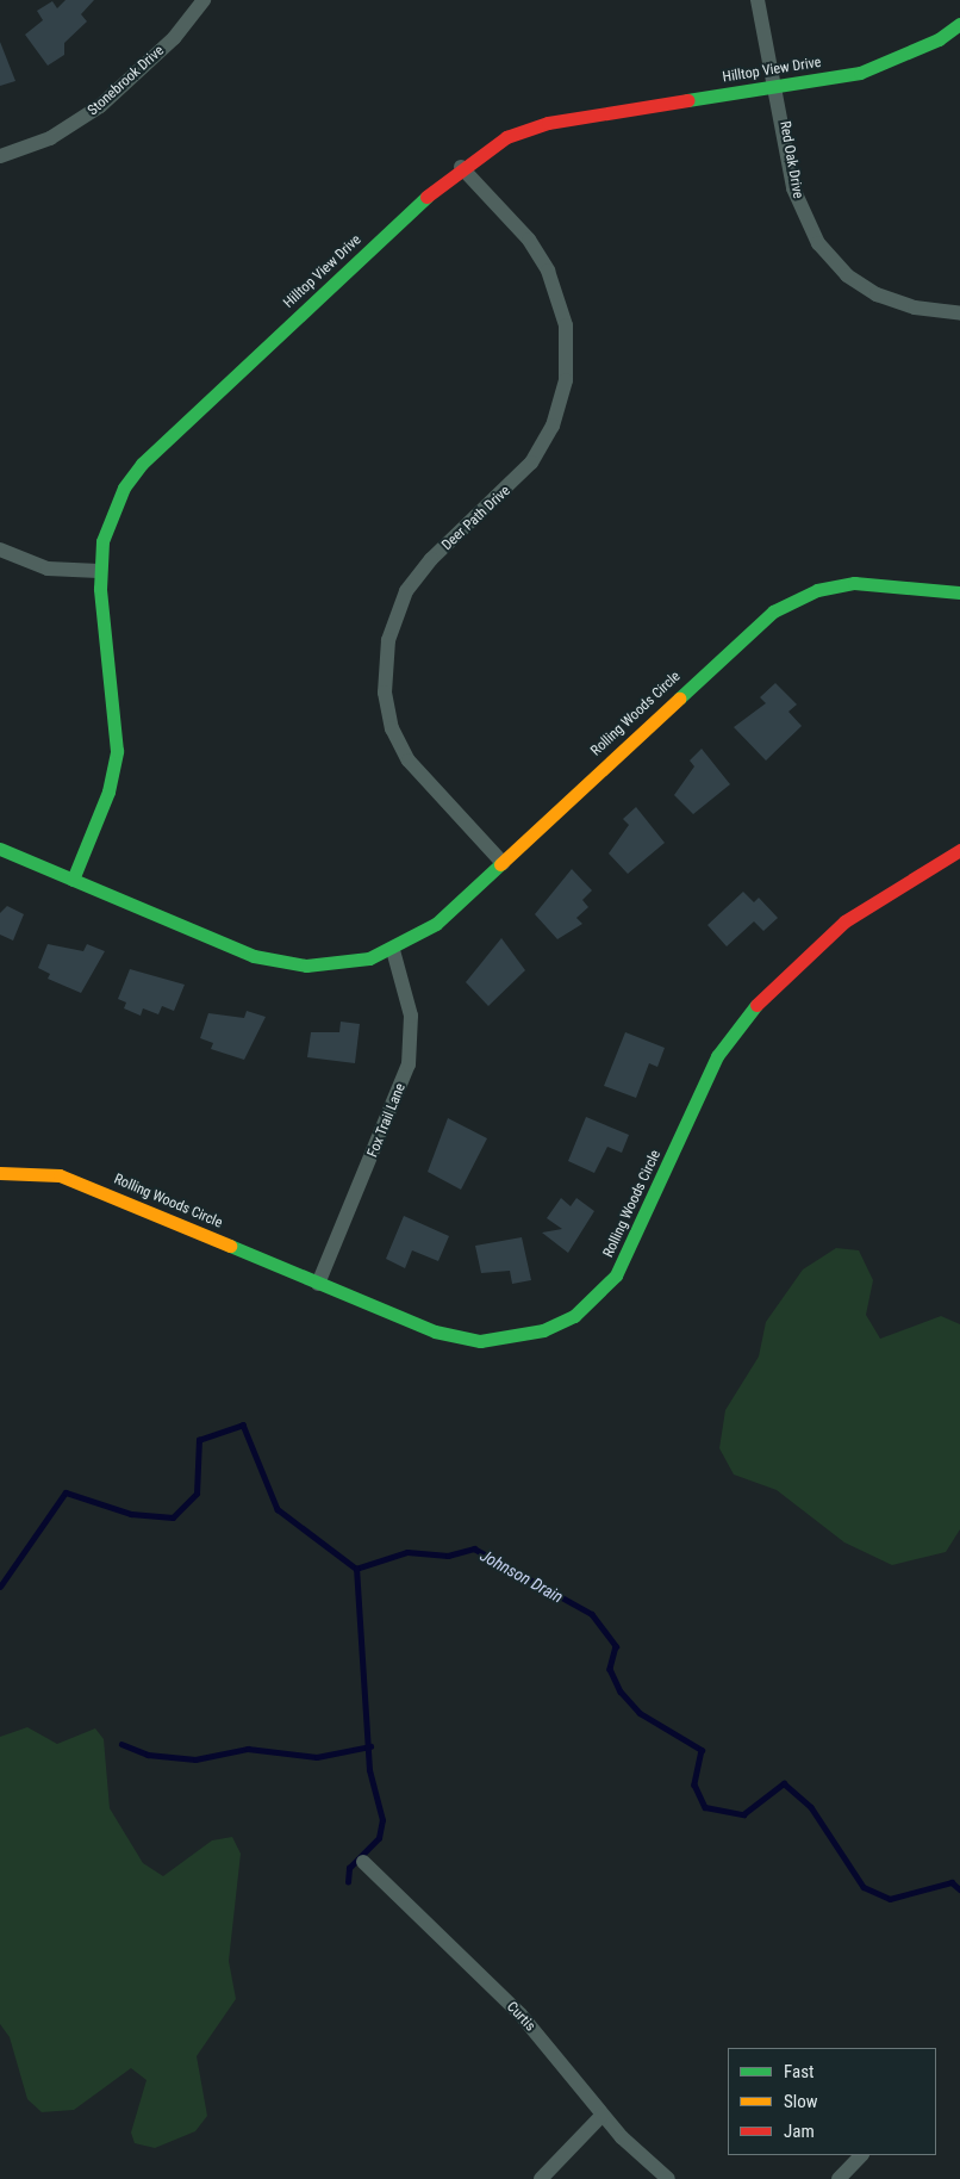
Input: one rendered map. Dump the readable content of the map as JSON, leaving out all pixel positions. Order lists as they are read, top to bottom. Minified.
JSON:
{"streets":{"street":["Hilltop View Drive","Stonebrook Drive","Red Oak Drive","Deer Path Drive","Rolling Woods Circle","Fox Trail Lane","Curtis"]},"crossings":[["Hilltop View Drive","Red Oak Drive"],["Hilltop View Drive","Deer Path Drive"],["Hilltop View Drive","Rolling Woods Circle"],["Deer Path Drive","Rolling Woods Circle"],["Rolling Woods Circle","Fox Trail Lane"]],"water":["Johnson Drain"],"legend":["Fast","Slow","Jam"]}
